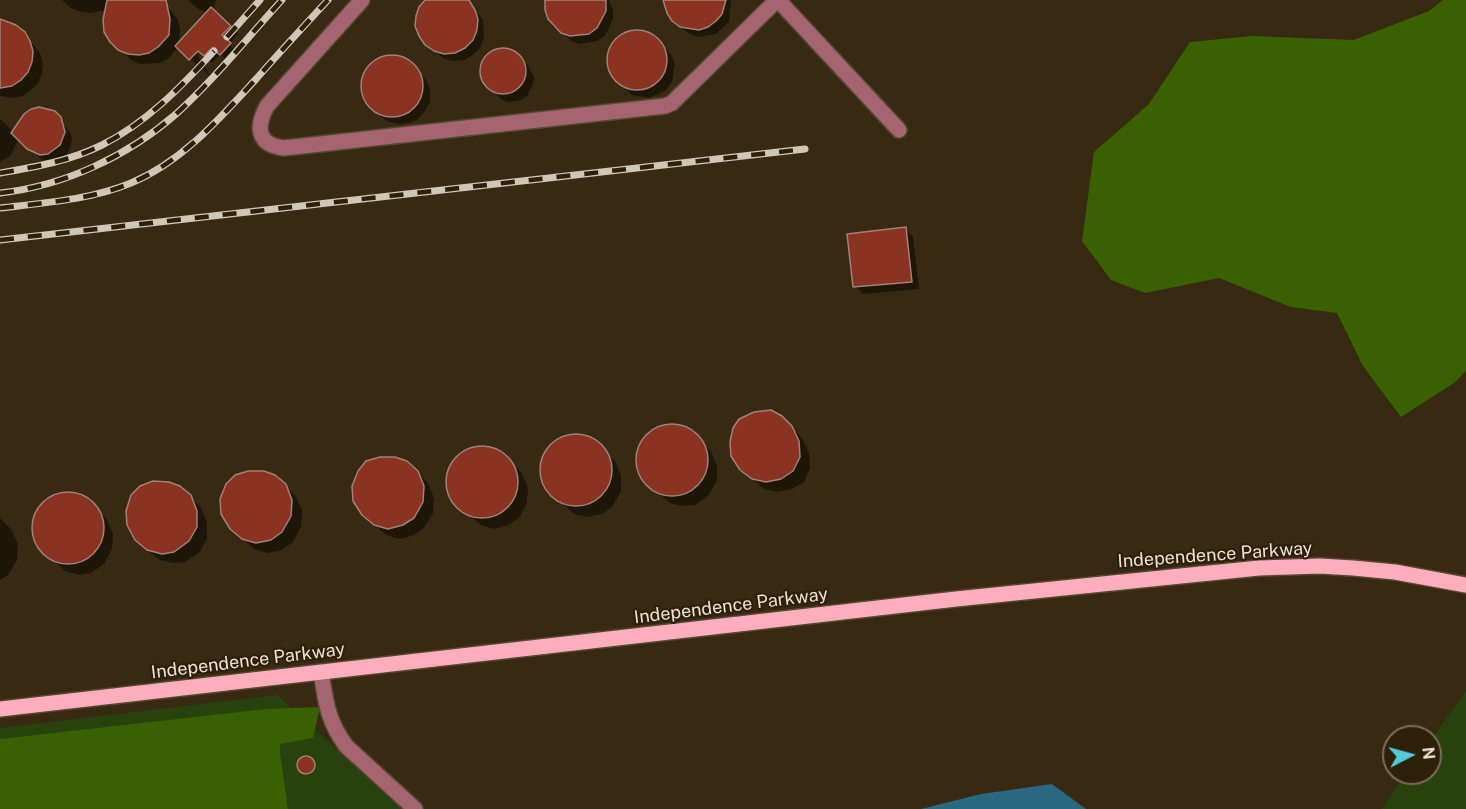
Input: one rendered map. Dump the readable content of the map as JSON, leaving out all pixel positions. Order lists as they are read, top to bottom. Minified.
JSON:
{"streets":{"main road":["Independence Parkway"]},"north":"right"}
